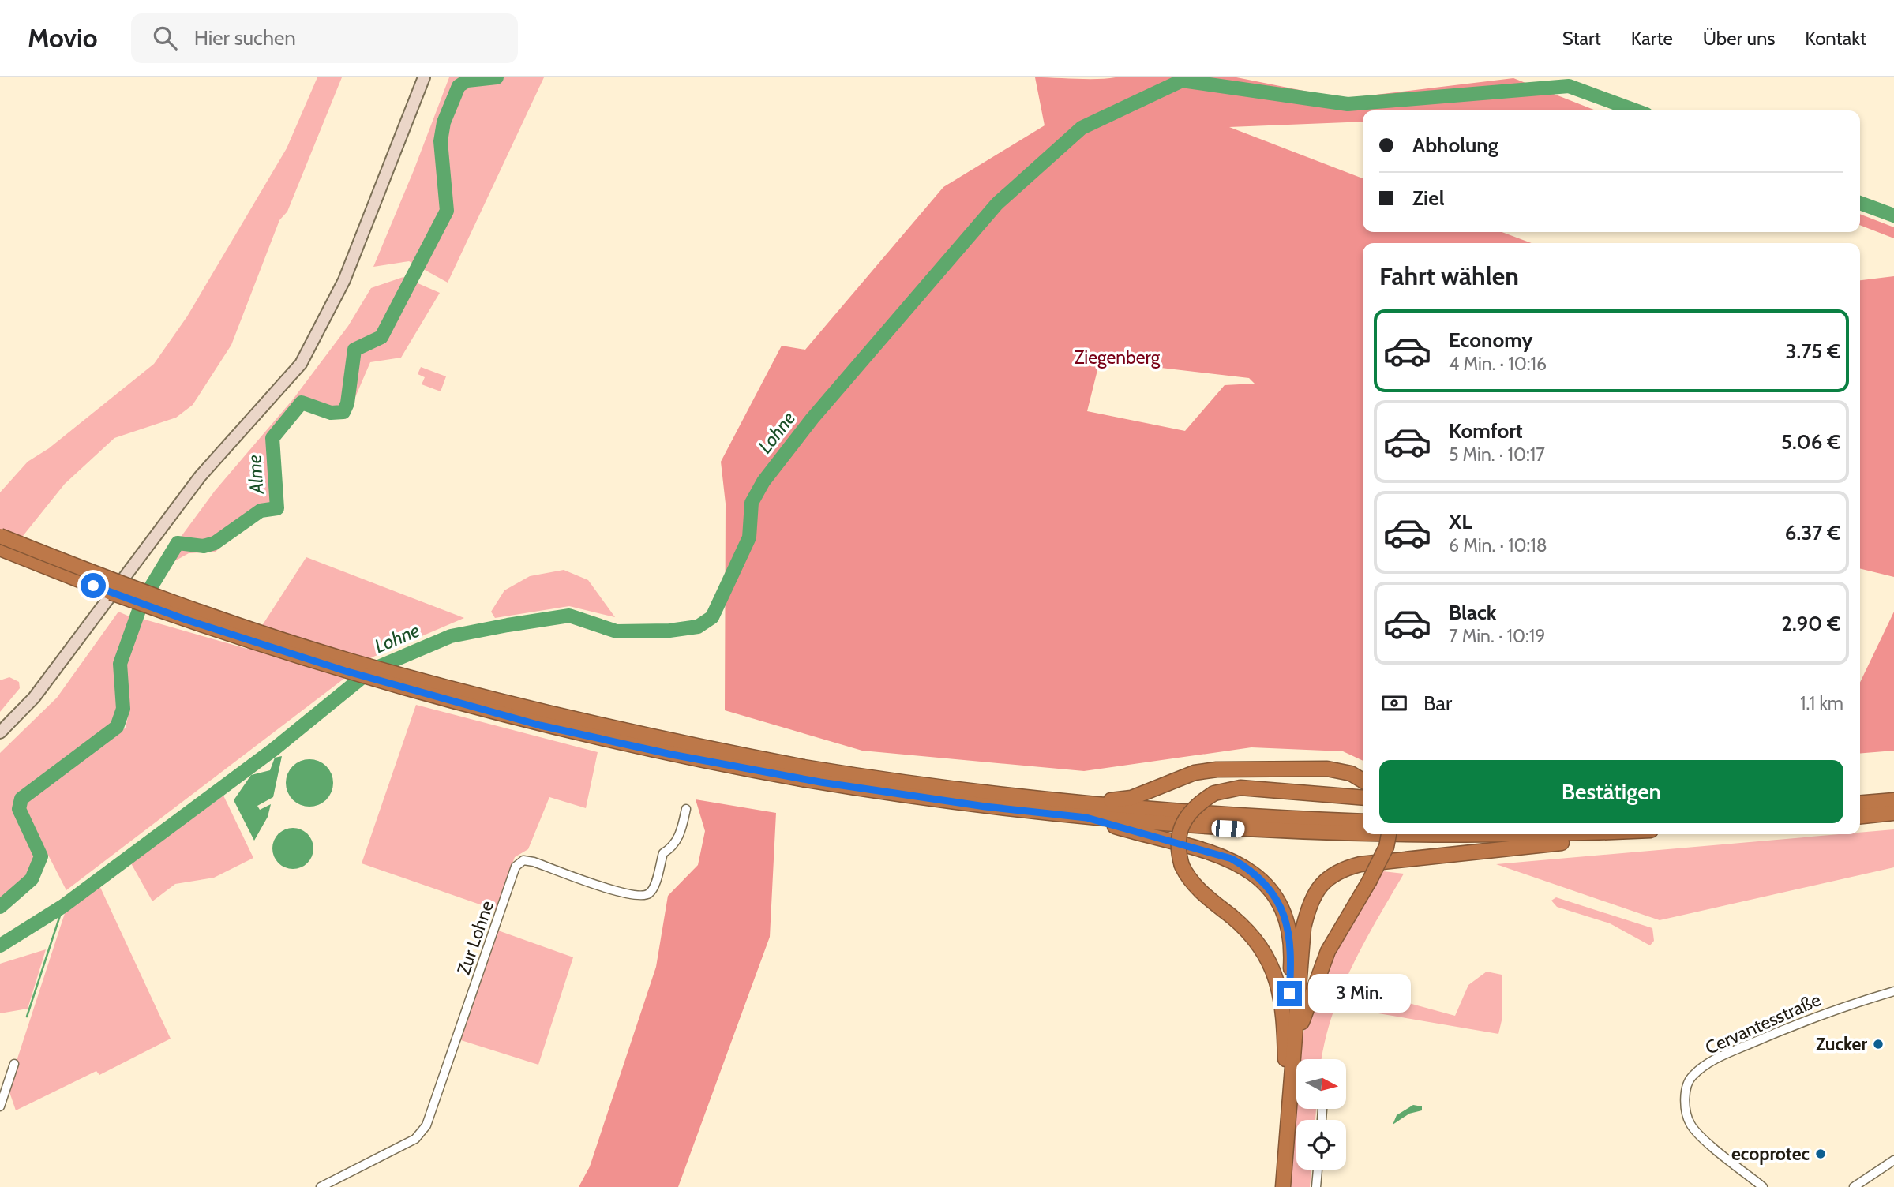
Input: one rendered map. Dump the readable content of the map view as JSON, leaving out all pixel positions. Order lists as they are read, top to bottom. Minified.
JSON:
{"streets":{"street":["Zur Lohne","Cervantesstraße"]},"water":["Lohne","Alme"],"parks":["Ziegenberg"],"places":["Zucker","ecoprotec"],"north":"right","page":{"header":"Movio","search":"Hier suchen","nav":["Start","Karte","Über uns","Kontakt"],"banner":["Abholung","Ziel"],"heading":"Fahrt wählen","list":[{"name":"Economy","note":"4 Min. · 10:16","value":"3.75 €"},{"name":"Komfort","note":"5 Min. · 10:17","value":"5.06 €"},{"name":"XL","note":"6 Min. · 10:18","value":"6.37 €"},{"name":"Black","note":"7 Min. · 10:19","value":"2.90 €"}],"pay":["Bar","1.1 km"],"buttons":"Bestätigen","bubble":"3 Min."}}
